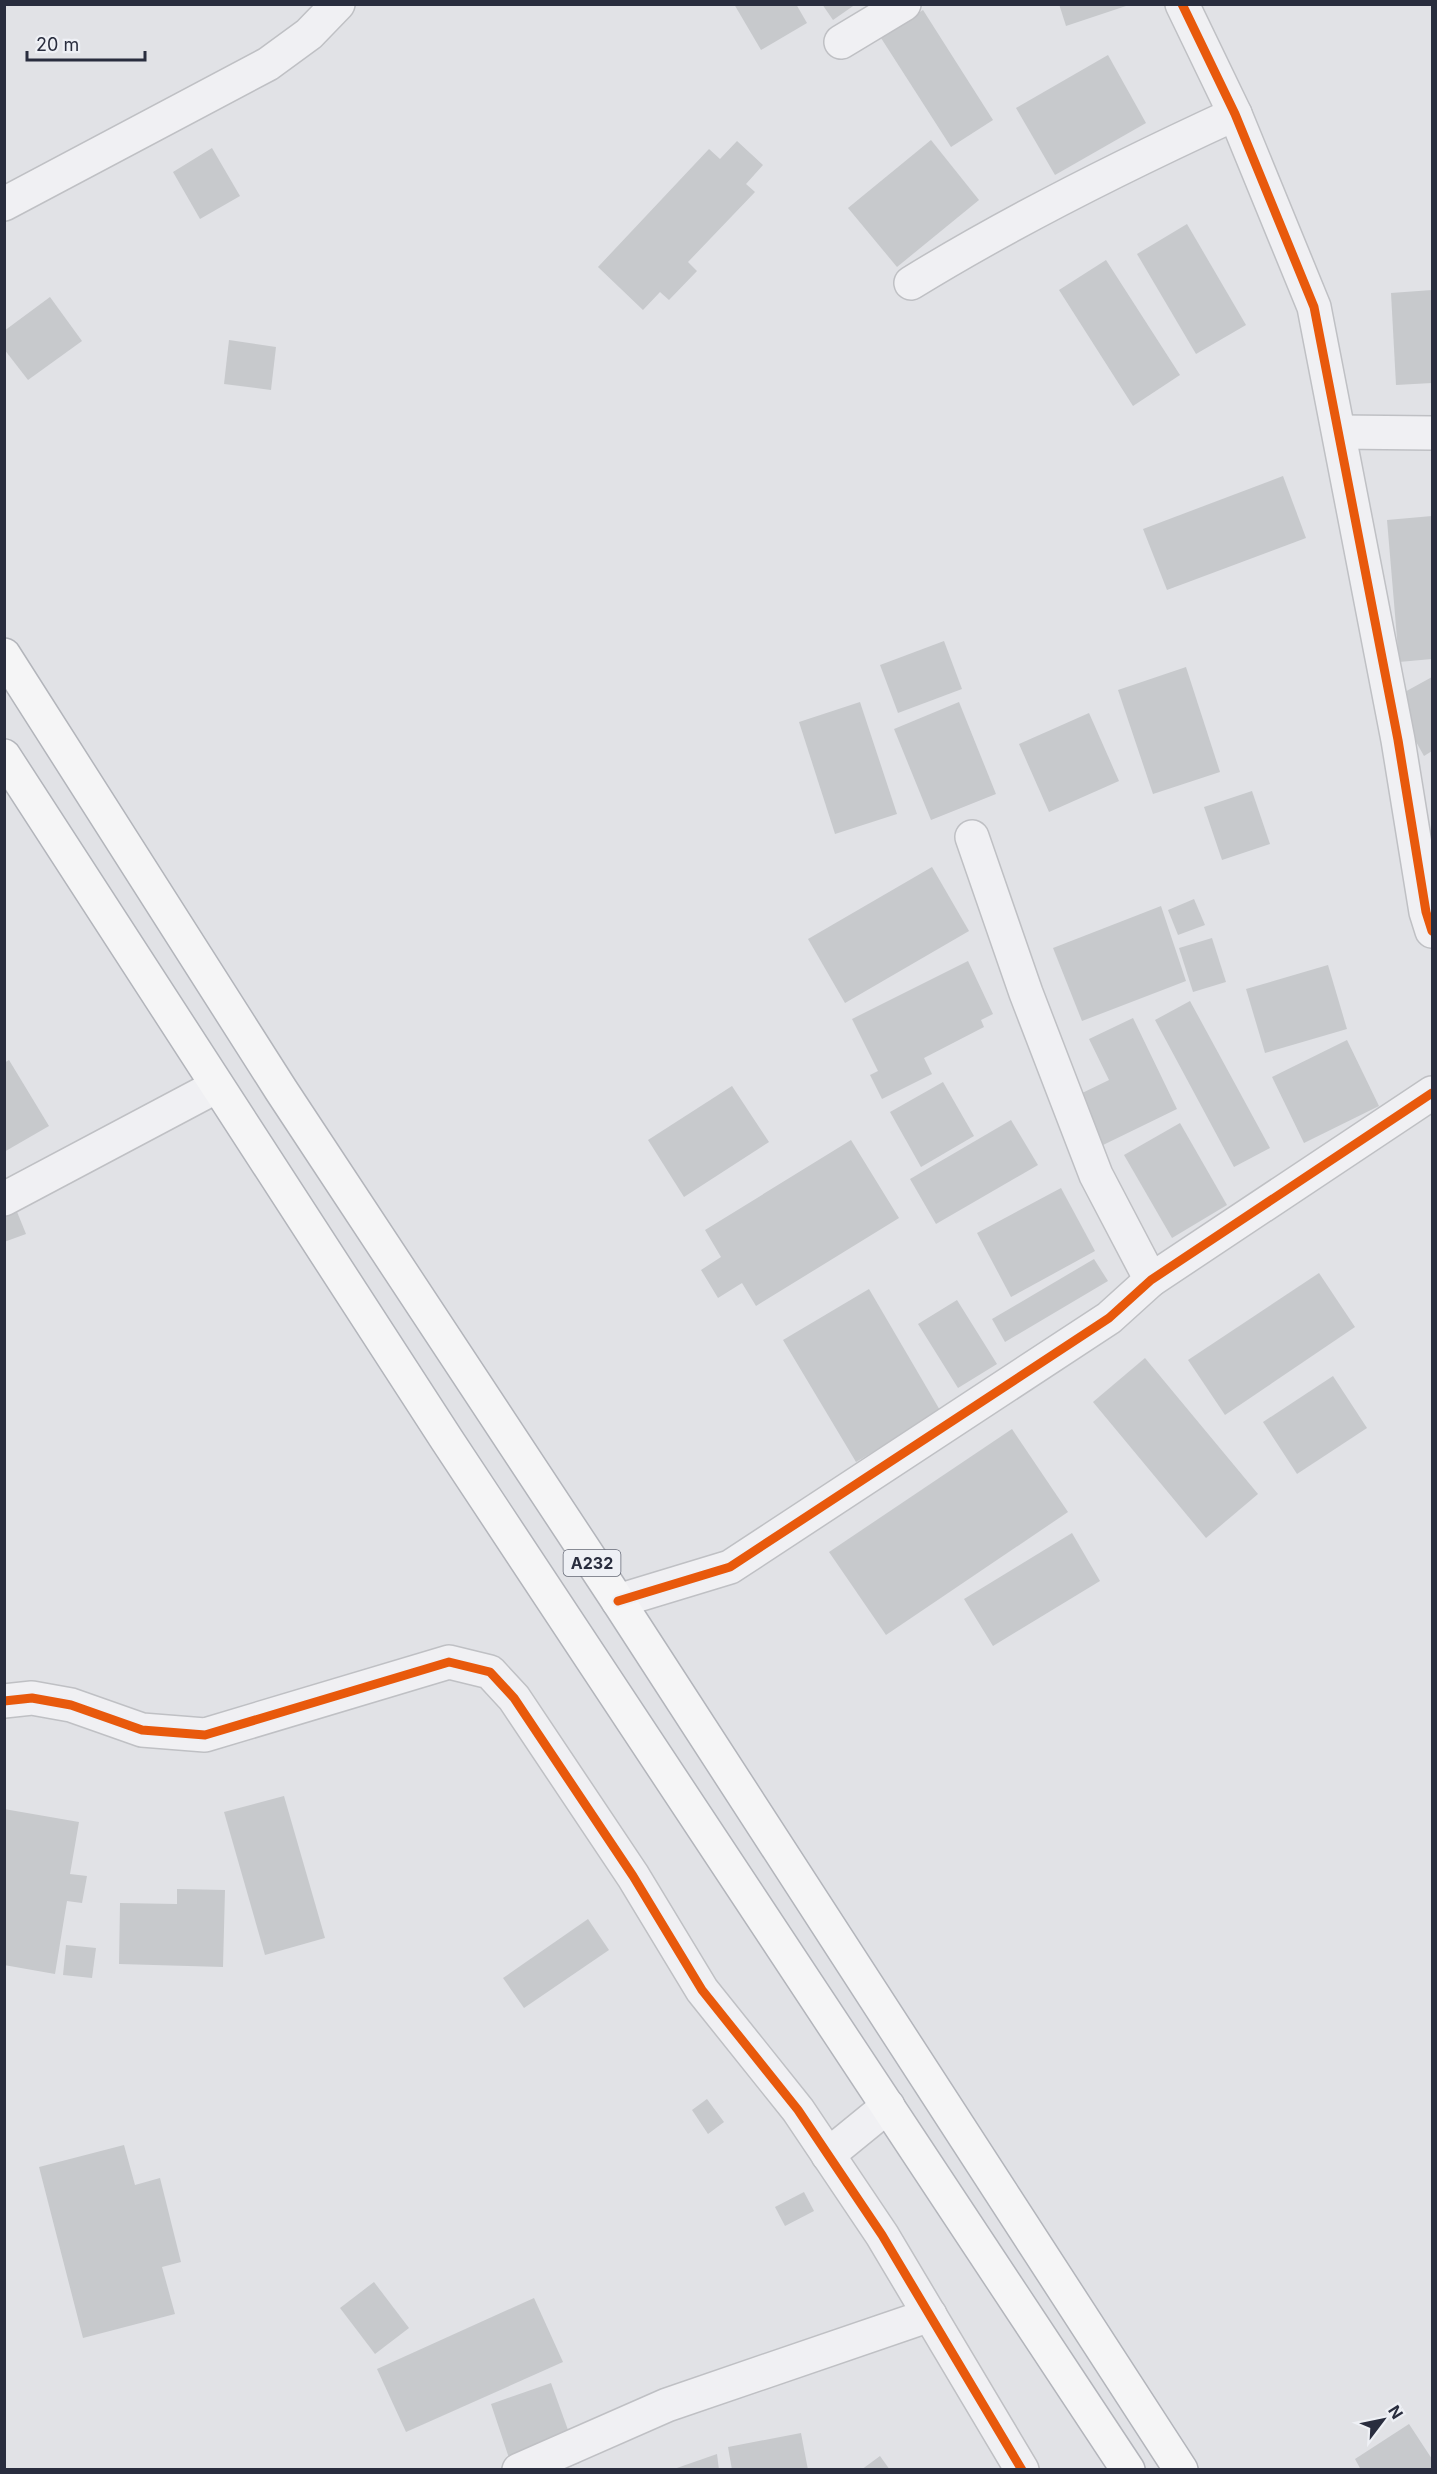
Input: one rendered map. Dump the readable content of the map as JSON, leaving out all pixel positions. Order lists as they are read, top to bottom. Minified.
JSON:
{"streets":{"highway":["A232"]},"scale_bar":"20 m","north":"top right"}
